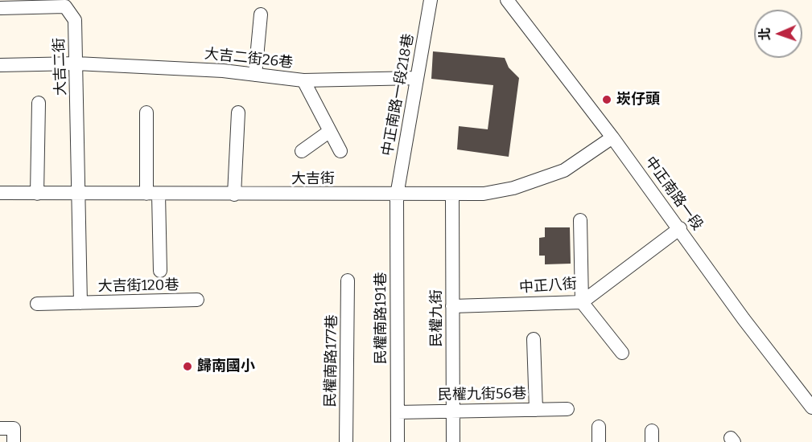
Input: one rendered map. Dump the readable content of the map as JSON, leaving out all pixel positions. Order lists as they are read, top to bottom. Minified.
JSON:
{"streets":{"street":["大吉二街26巷","大吉二街","中正南路一段218巷","大吉街","中正南路一段","大吉街120巷","中正八街","民權南路191巷","民權九街","民權南路177巷","民權九街56巷"]},"crossings":[["大吉二街26巷","大吉二街"],["大吉二街26巷","中正南路一段218巷"],["大吉二街","大吉街"],["大吉二街","大吉街120巷"],["中正南路一段218巷","大吉街"],["中正南路一段218巷","民權南路191巷"],["大吉街","中正南路一段"],["大吉街","大吉街120巷"],["大吉街","民權南路191巷"],["大吉街","民權九街"],["中正南路一段","中正八街"],["中正八街","民權九街"],["民權南路191巷","民權九街56巷"],["民權九街","民權九街56巷"]],"places":["崁仔頭","歸南國小"],"north":"left"}
